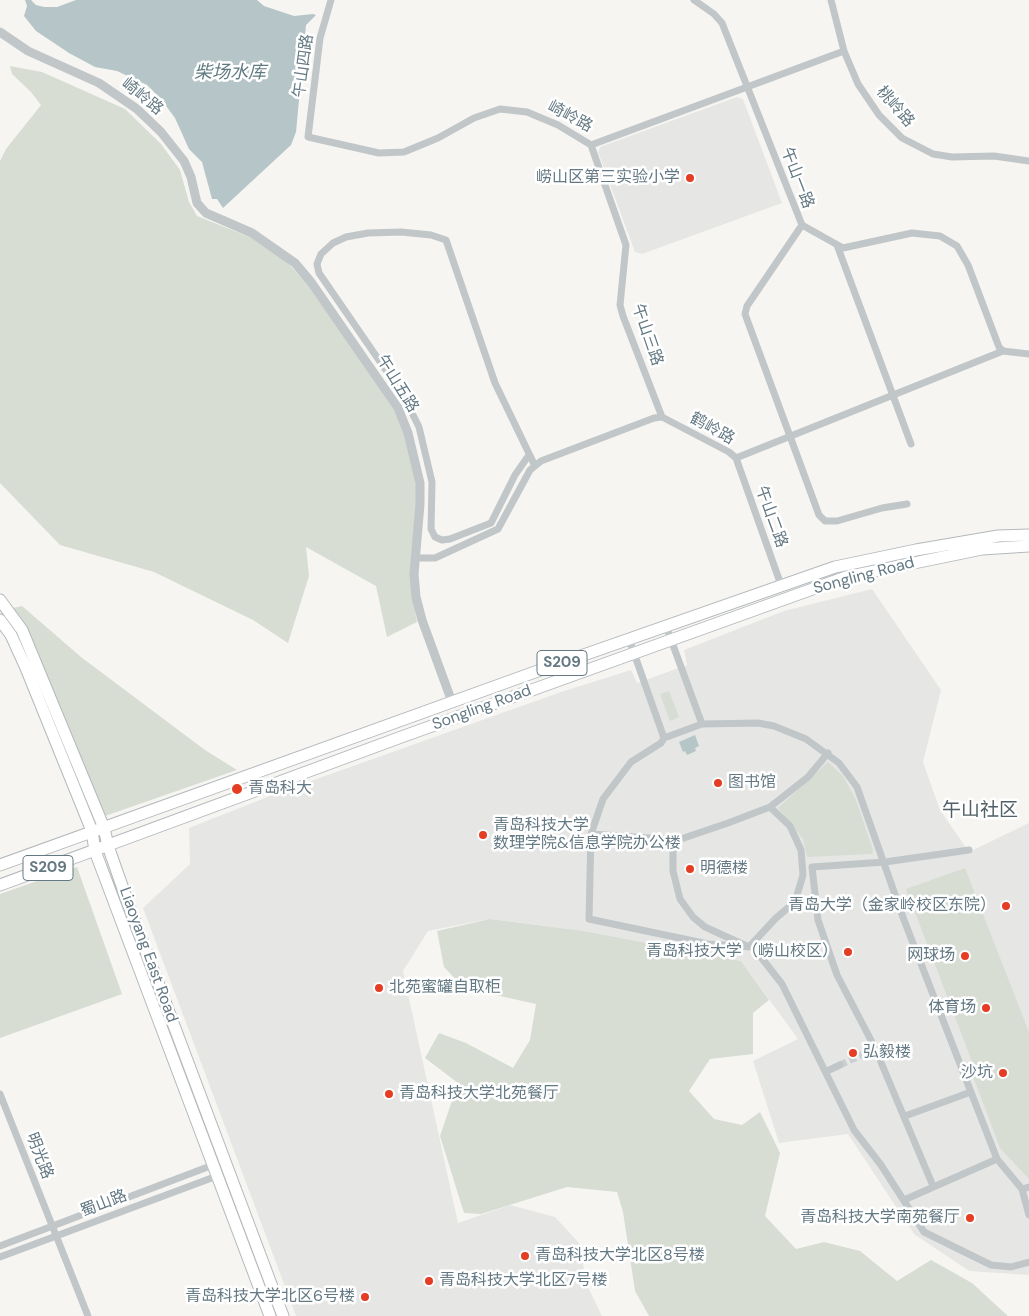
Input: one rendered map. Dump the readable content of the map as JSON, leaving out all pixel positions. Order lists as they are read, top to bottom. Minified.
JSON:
{"streets":{"main road":["Songling Road","S209","Liaoyang East Road"],"street":["午山四路","崎岭路","桃岭路","午山一路","午山三路","午山五路","鹤岭路","午山二路","明光路","蜀山路"]},"crossings":[["午山四路","崎岭路"],["崎岭路","桃岭路"],["崎岭路","午山一路"],["崎岭路","午山三路"],["崎岭路","午山五路"],["午山三路","鹤岭路"],["午山五路","Songling Road"],["鹤岭路","午山二路"],["午山二路","Songling Road"],["Songling Road","Liaoyang East Road"],["Liaoyang East Road","蜀山路"],["明光路","蜀山路"]],"districts":["午山社区"],"water":["柴场水库"],"places":["崂山区第三实验小学","图书馆","青岛科大","青岛科技大学 数理学院&信息学院办公楼","明德楼","青岛大学（金家岭校区东院）","青岛科技大学（崂山校区）","网球场","北苑蜜罐自取柜","体育场","弘毅楼","沙坑","青岛科技大学北苑餐厅","青岛科技大学南苑餐厅","青岛科技大学北区8号楼","青岛科技大学北区7号楼","青岛科技大学北区6号楼"]}
